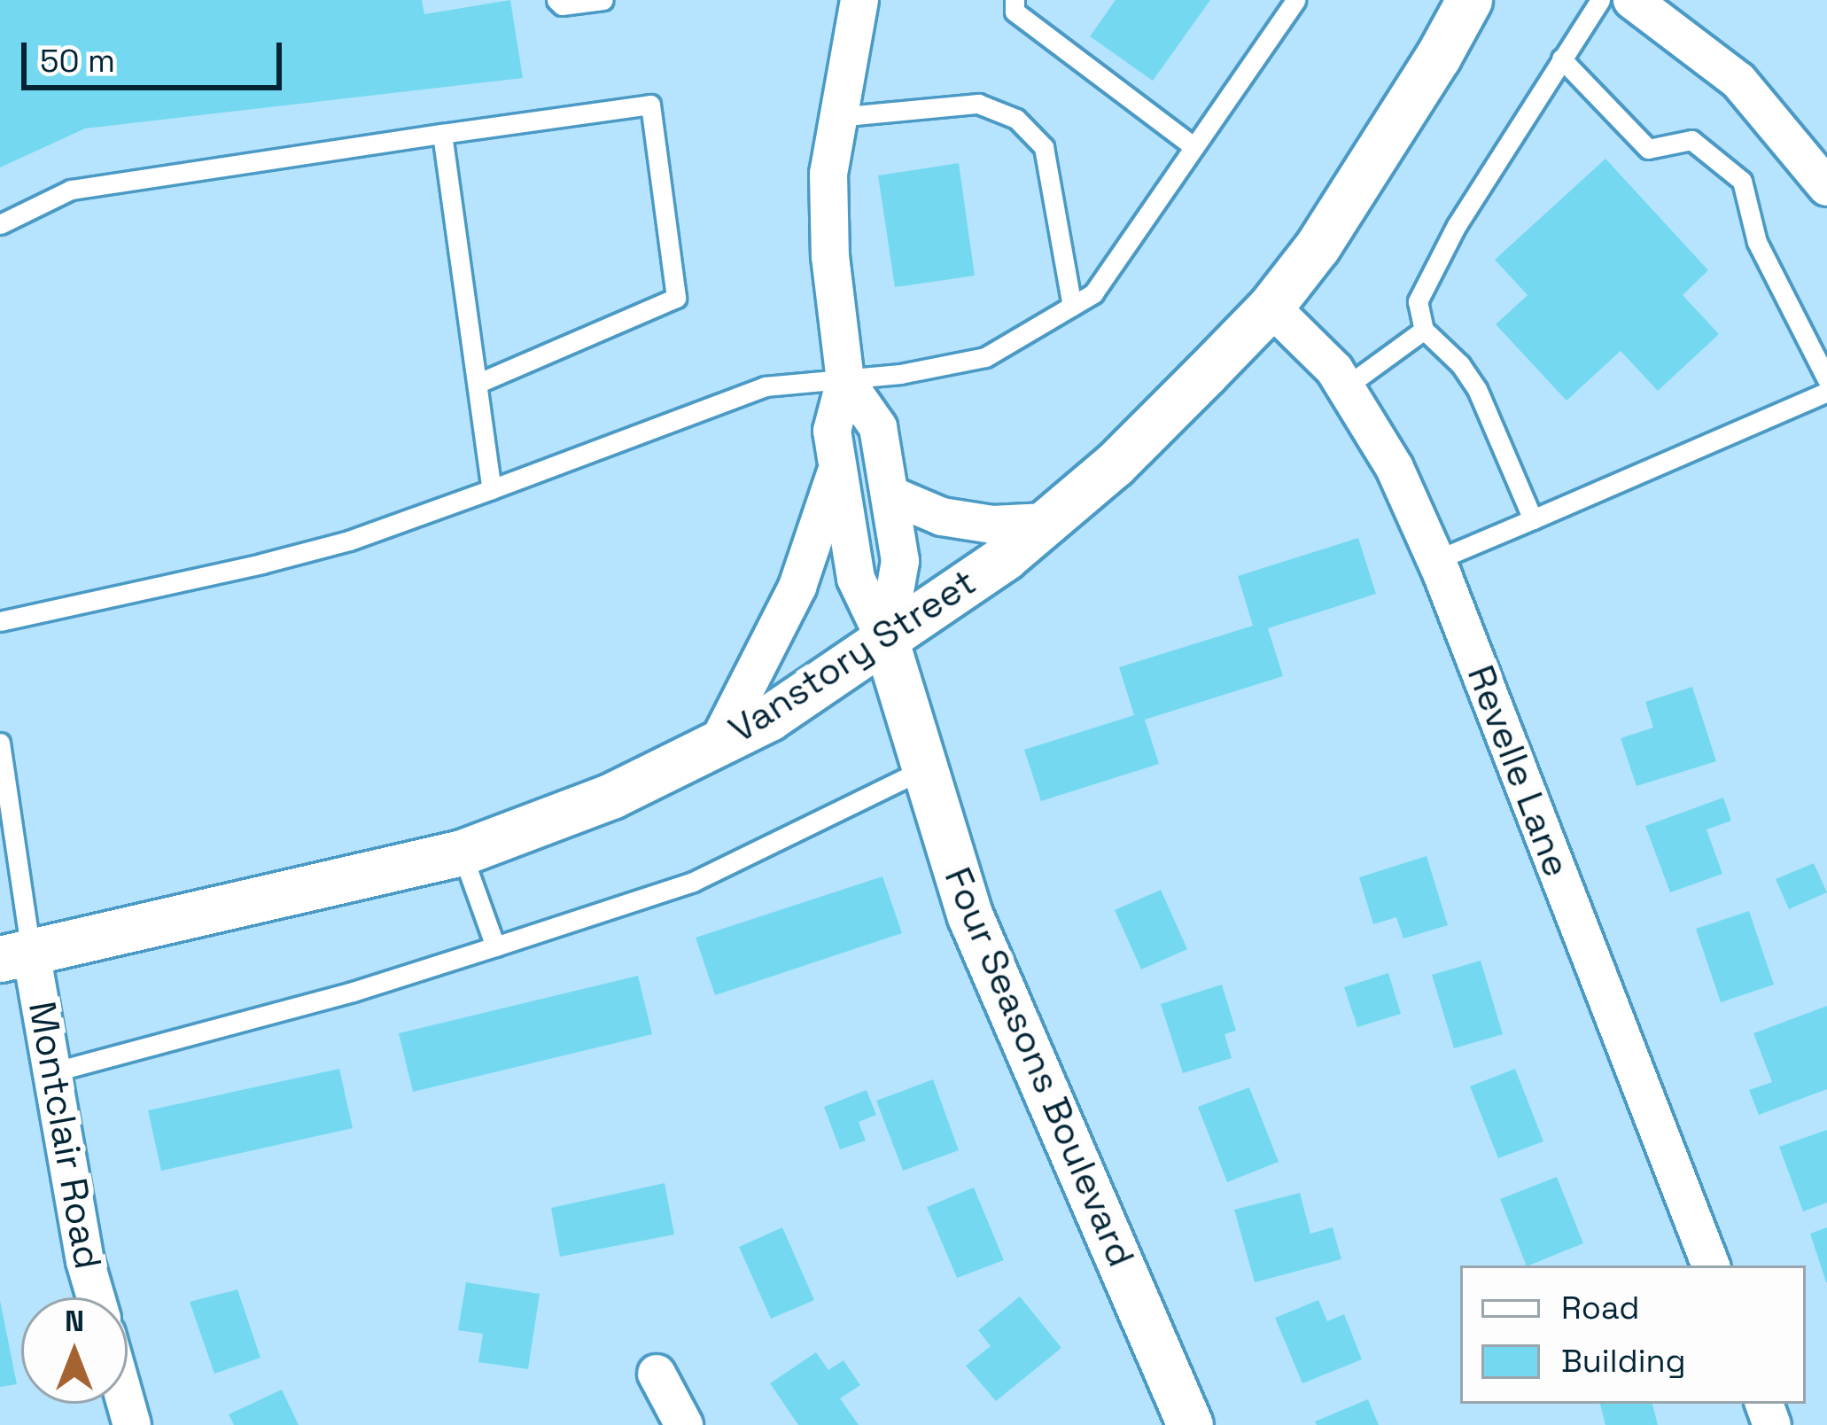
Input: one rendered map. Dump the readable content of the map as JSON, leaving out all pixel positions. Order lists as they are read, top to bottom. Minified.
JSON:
{"streets":{"street":["Vanstory Street","Revelle Lane","Four Seasons Boulevard","Montclair Road"]},"crossings":[["Vanstory Street","Revelle Lane"],["Vanstory Street","Four Seasons Boulevard"],["Vanstory Street","Montclair Road"]],"legend":["Road","Building"],"scale_bar":"50 m","north":"top"}
